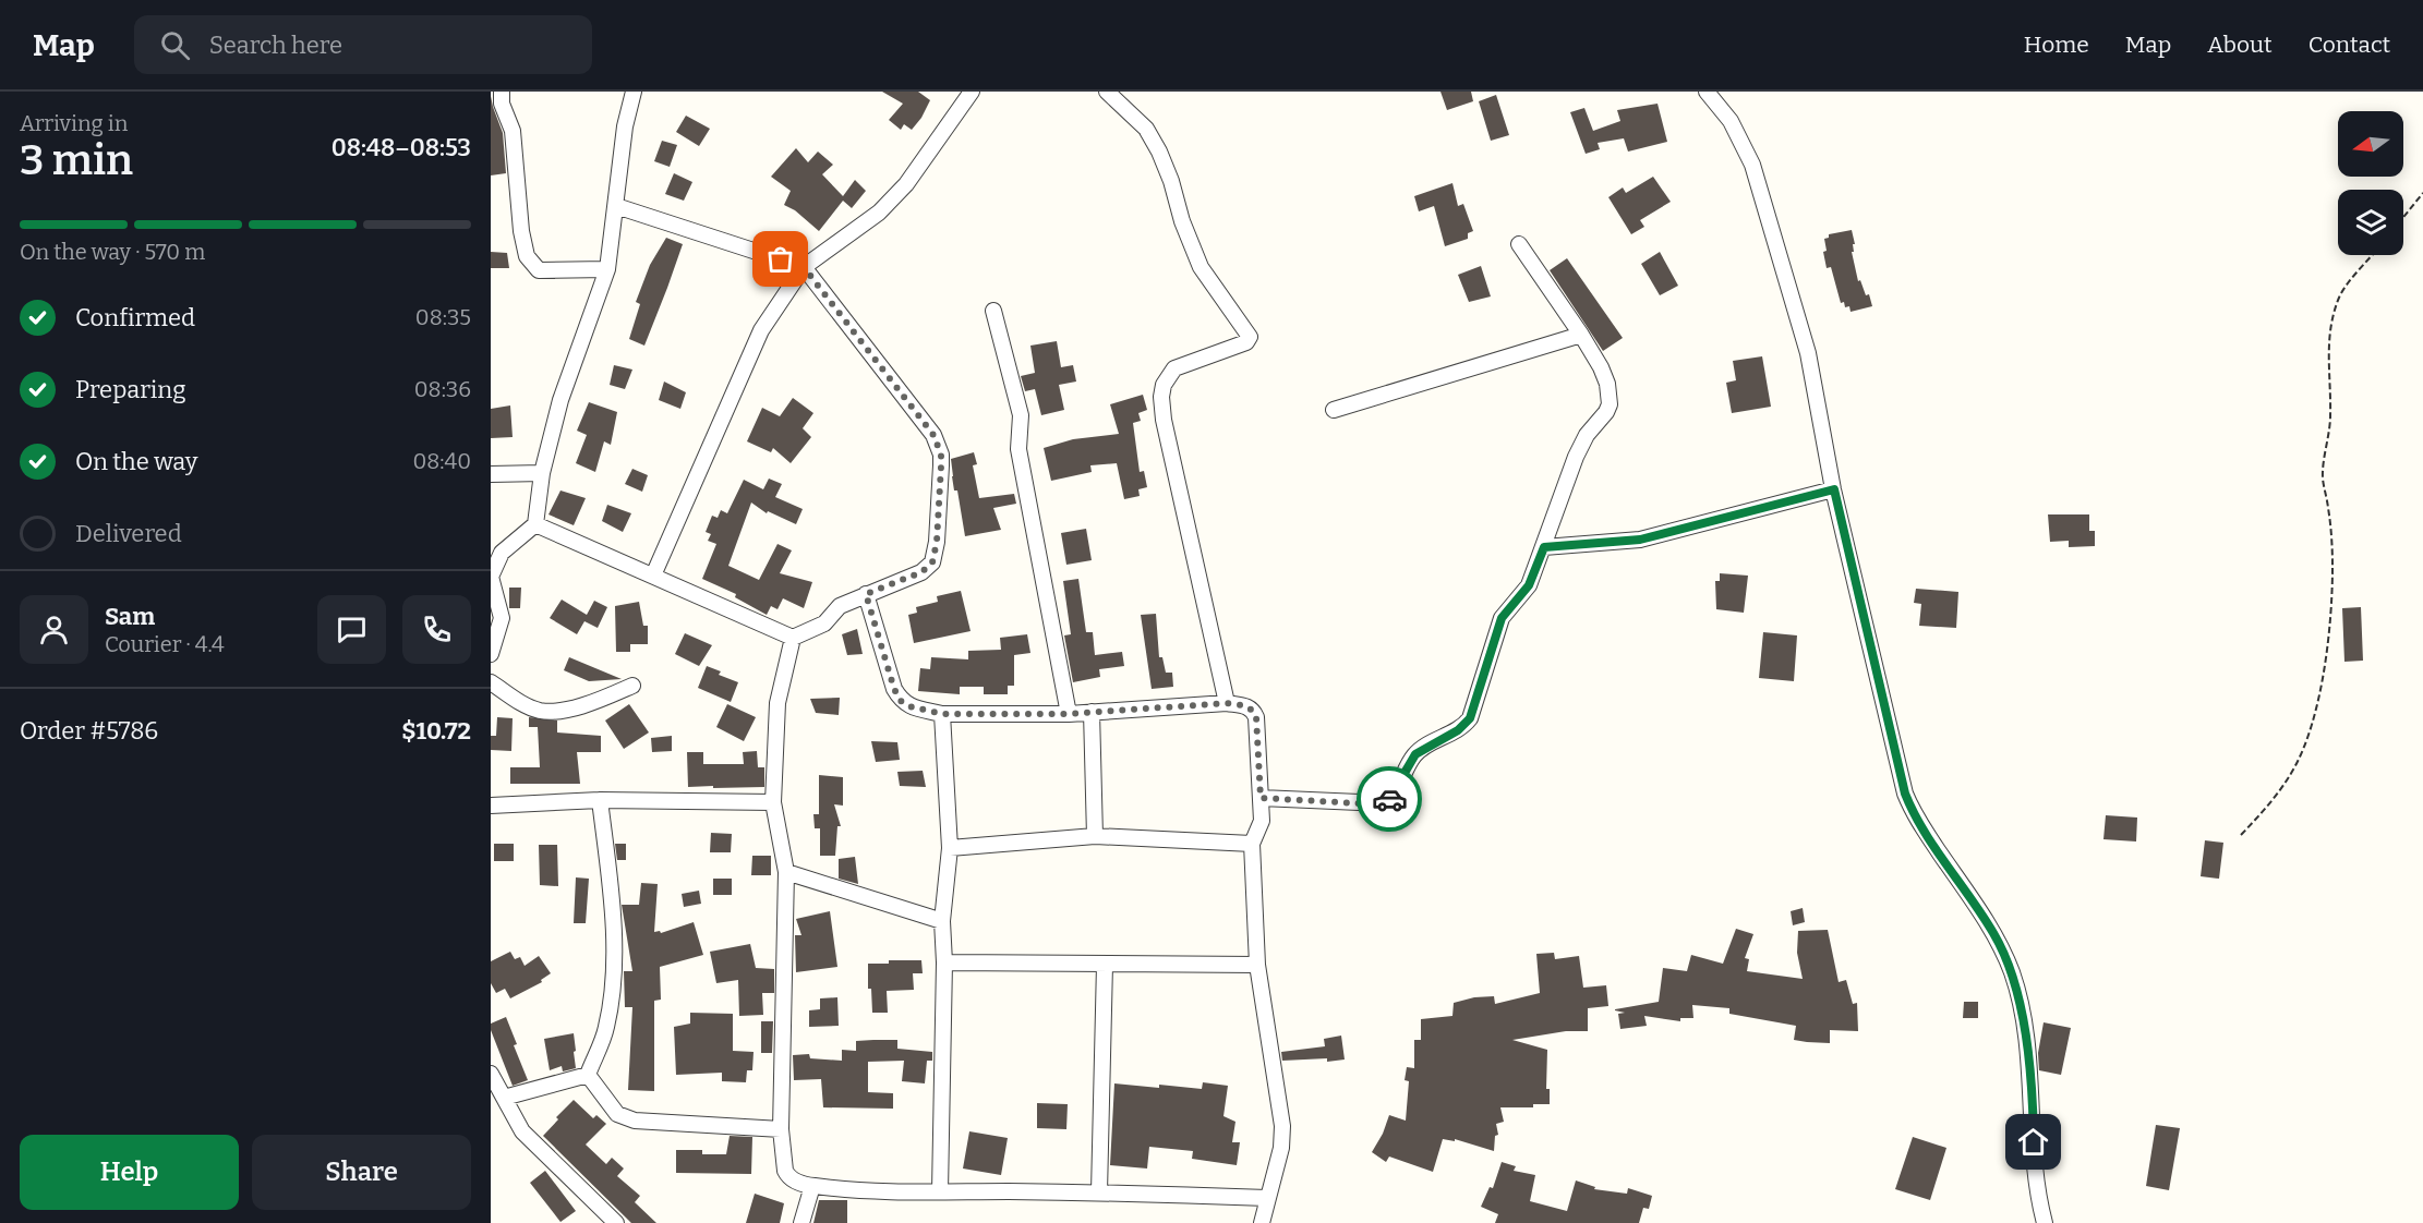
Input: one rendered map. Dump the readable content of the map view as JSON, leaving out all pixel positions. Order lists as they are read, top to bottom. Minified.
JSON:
{"north":"left","page":{"header":"Map","search":"Search here","nav":["Home","Map","About","Contact"],"heading":["3 min","Arriving in","08:48–08:53"],"panel":["Sam","Courier · 4.4","Order #5786","$10.72"],"bar":"On the way · 570 m","list":[["Confirmed","08:35"],["Preparing","08:36"],["On the way","08:40"],"Delivered"],"buttons":["Help","Share"]}}
